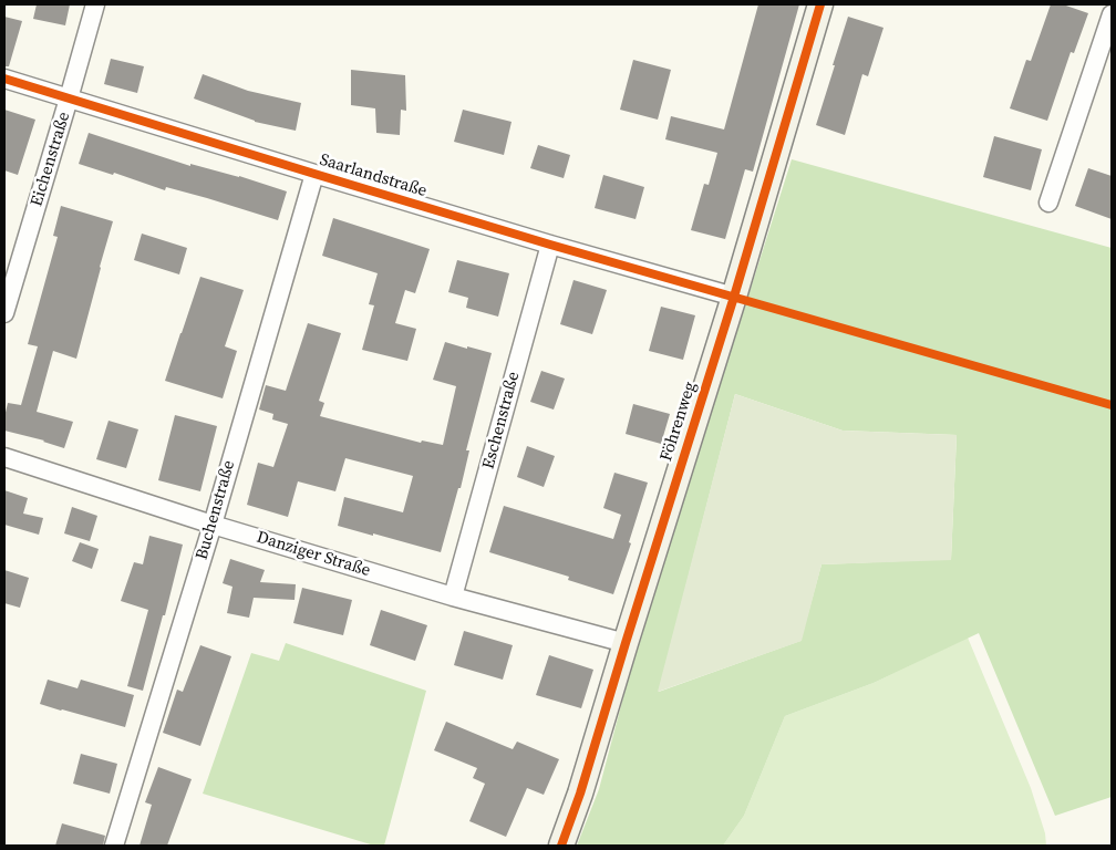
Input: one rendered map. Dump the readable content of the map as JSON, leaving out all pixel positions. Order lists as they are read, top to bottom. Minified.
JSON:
{"streets":{"street":["Eichenstraße","Saarlandstraße","Eschenstraße","Föhrenweg","Buchenstraße","Danziger Straße"]},"crossings":[["Eichenstraße","Saarlandstraße"],["Saarlandstraße","Eschenstraße"],["Saarlandstraße","Föhrenweg"],["Saarlandstraße","Buchenstraße"],["Eschenstraße","Danziger Straße"],["Föhrenweg","Danziger Straße"],["Buchenstraße","Danziger Straße"]]}
